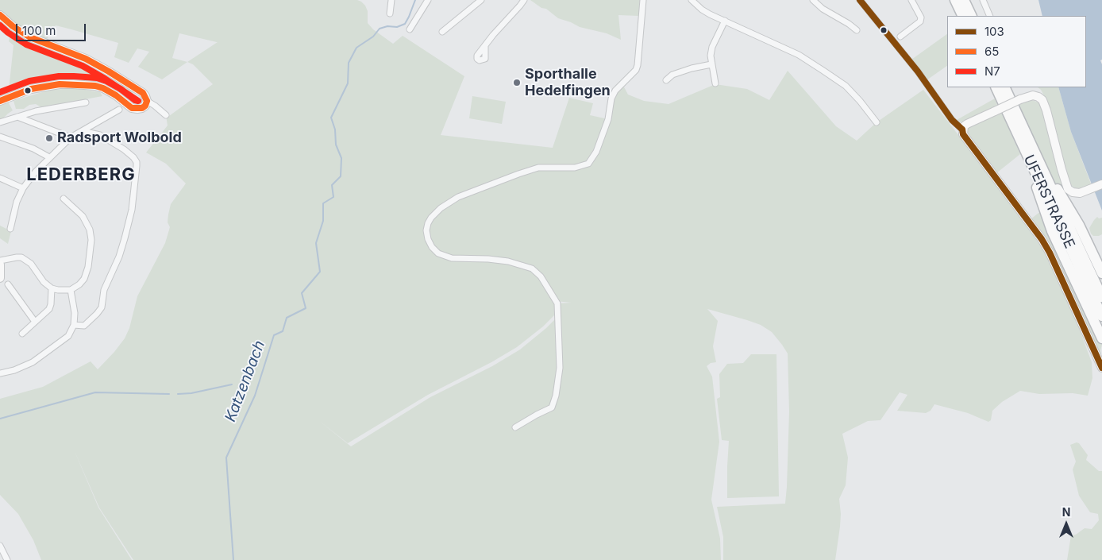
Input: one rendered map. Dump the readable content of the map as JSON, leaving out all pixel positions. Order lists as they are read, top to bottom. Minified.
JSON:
{"streets":{"highway":["UFERSTRASSE"]},"districts":["LEDERBERG"],"water":["Katzenbach"],"places":["Sporthalle Hedelfingen","Radsport Wolbold"],"lines":["transit line 103","transit line 65","transit line N7"],"legend":["103","65","N7"],"scale_bar":"100 m","north":"top"}
